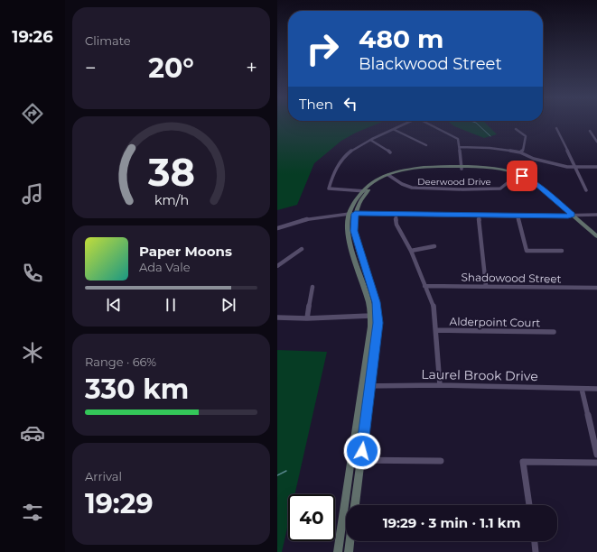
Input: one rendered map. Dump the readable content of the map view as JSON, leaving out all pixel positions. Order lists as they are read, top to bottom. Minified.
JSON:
{"streets":{"street":["Deerwood Drive","Shadowood Street","Alderpoint Court","Laurel Brook Drive"]},"page":{"tabs":"19:26","tile":["Climate",["Range · 66%","330 km"],["Arrival","19:29"]],"turn":["480 m","Blackwood Street"],"heat":["−","20°","+"],"then":"Then","song":["Paper Moons","Ada Vale"],"limit":"40","trip":"19:29 · 3 min · 1.1 km","gauge":["38","km/h"]}}
